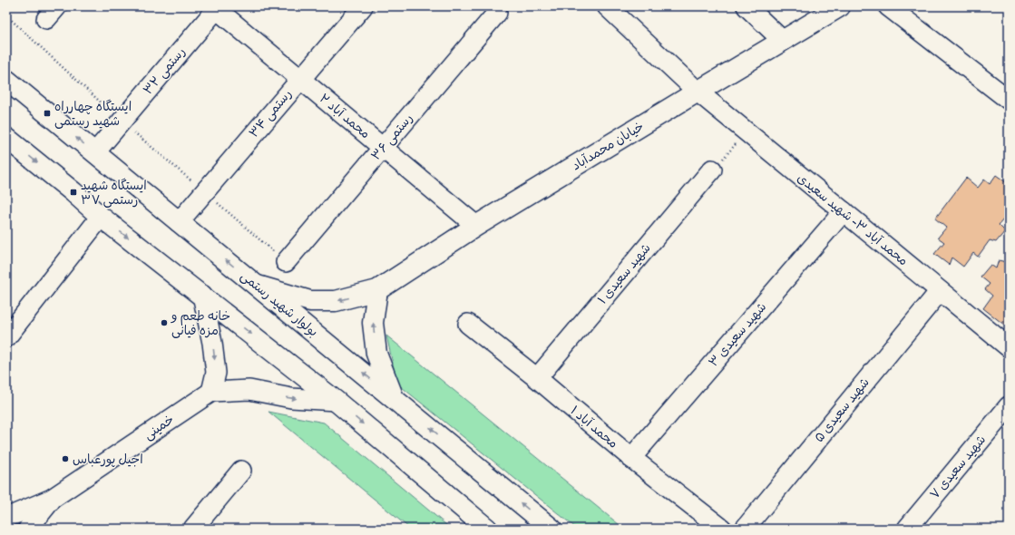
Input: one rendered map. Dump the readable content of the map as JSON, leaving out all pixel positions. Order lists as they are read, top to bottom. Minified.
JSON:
{"streets":{"main road":["خیابان محمدآباد","بولوار شهید رستمی"],"street":["رستمی ۳۲","رستمی ۳۴","محمد آباد ۲","رستمی ۳۶","محمد آباد ۳- شهید سعیدی","شهید سعیدی ۱","شهید سعیدی ۳","شهید سعیدی ۵","خمینی","محمد آباد ۱","شهید سعیدی ۷"]},"crossings":[["رستمی ۳۲","محمد آباد ۲"],["رستمی ۳۲","بولوار شهید رستمی"],["رستمی ۳۴","محمد آباد ۲"],["رستمی ۳۴","بولوار شهید رستمی"],["محمد آباد ۲","رستمی ۳۶"],["محمد آباد ۲","خیابان محمدآباد"],["خیابان محمدآباد","محمد آباد ۳- شهید سعیدی"],["خیابان محمدآباد","بولوار شهید رستمی"],["محمد آباد ۳- شهید سعیدی","شهید سعیدی ۳"],["محمد آباد ۳- شهید سعیدی","شهید سعیدی ۵"],["شهید سعیدی ۱","محمد آباد ۱"],["شهید سعیدی ۳","محمد آباد ۱"]],"places":{"transit":["ایستگاه چهارراه شهید رستمی","ایستگاه شهید رستمی ۳۷"],"other":["خانه طعم و مزه فیانی","اجیل پورعباس"]}}
